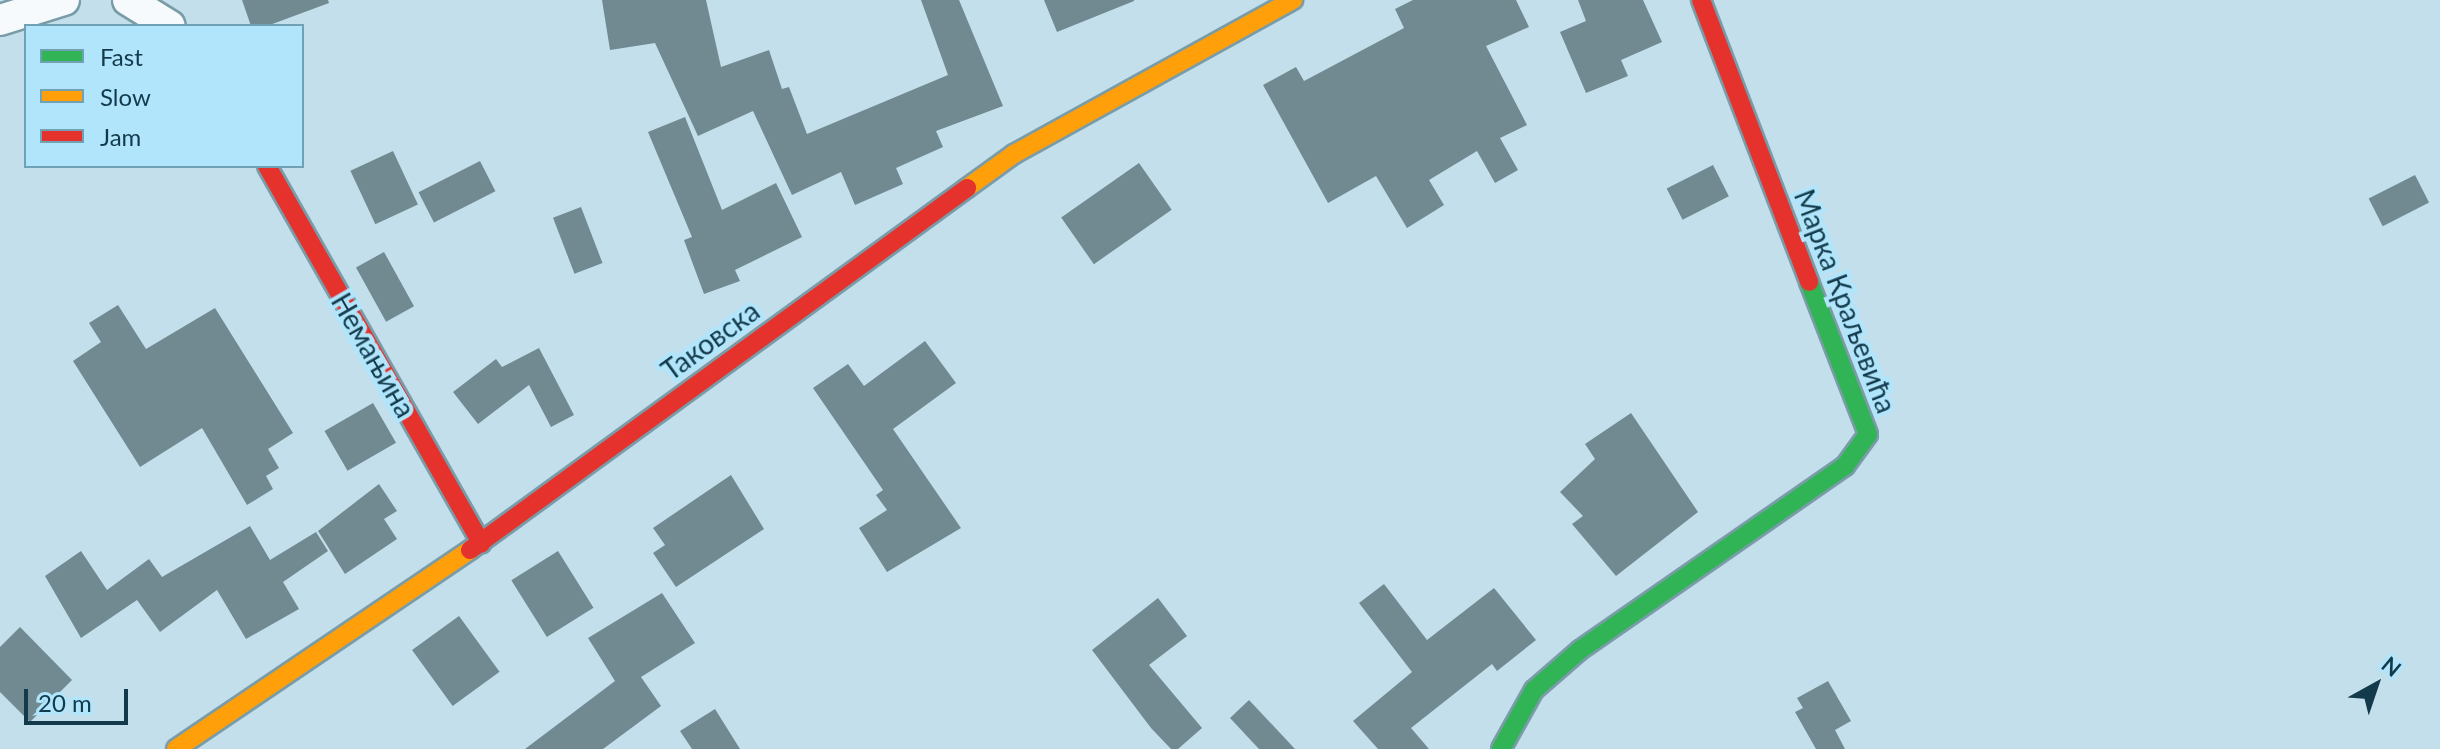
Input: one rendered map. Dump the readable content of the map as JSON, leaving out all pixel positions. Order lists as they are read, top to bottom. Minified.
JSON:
{"streets":{"street":["Марка Краљевића","Таковска","Немањина"]},"crossings":[["Таковска","Немањина"]],"legend":["Fast","Slow","Jam"],"scale_bar":"20 m","north":"top right"}
